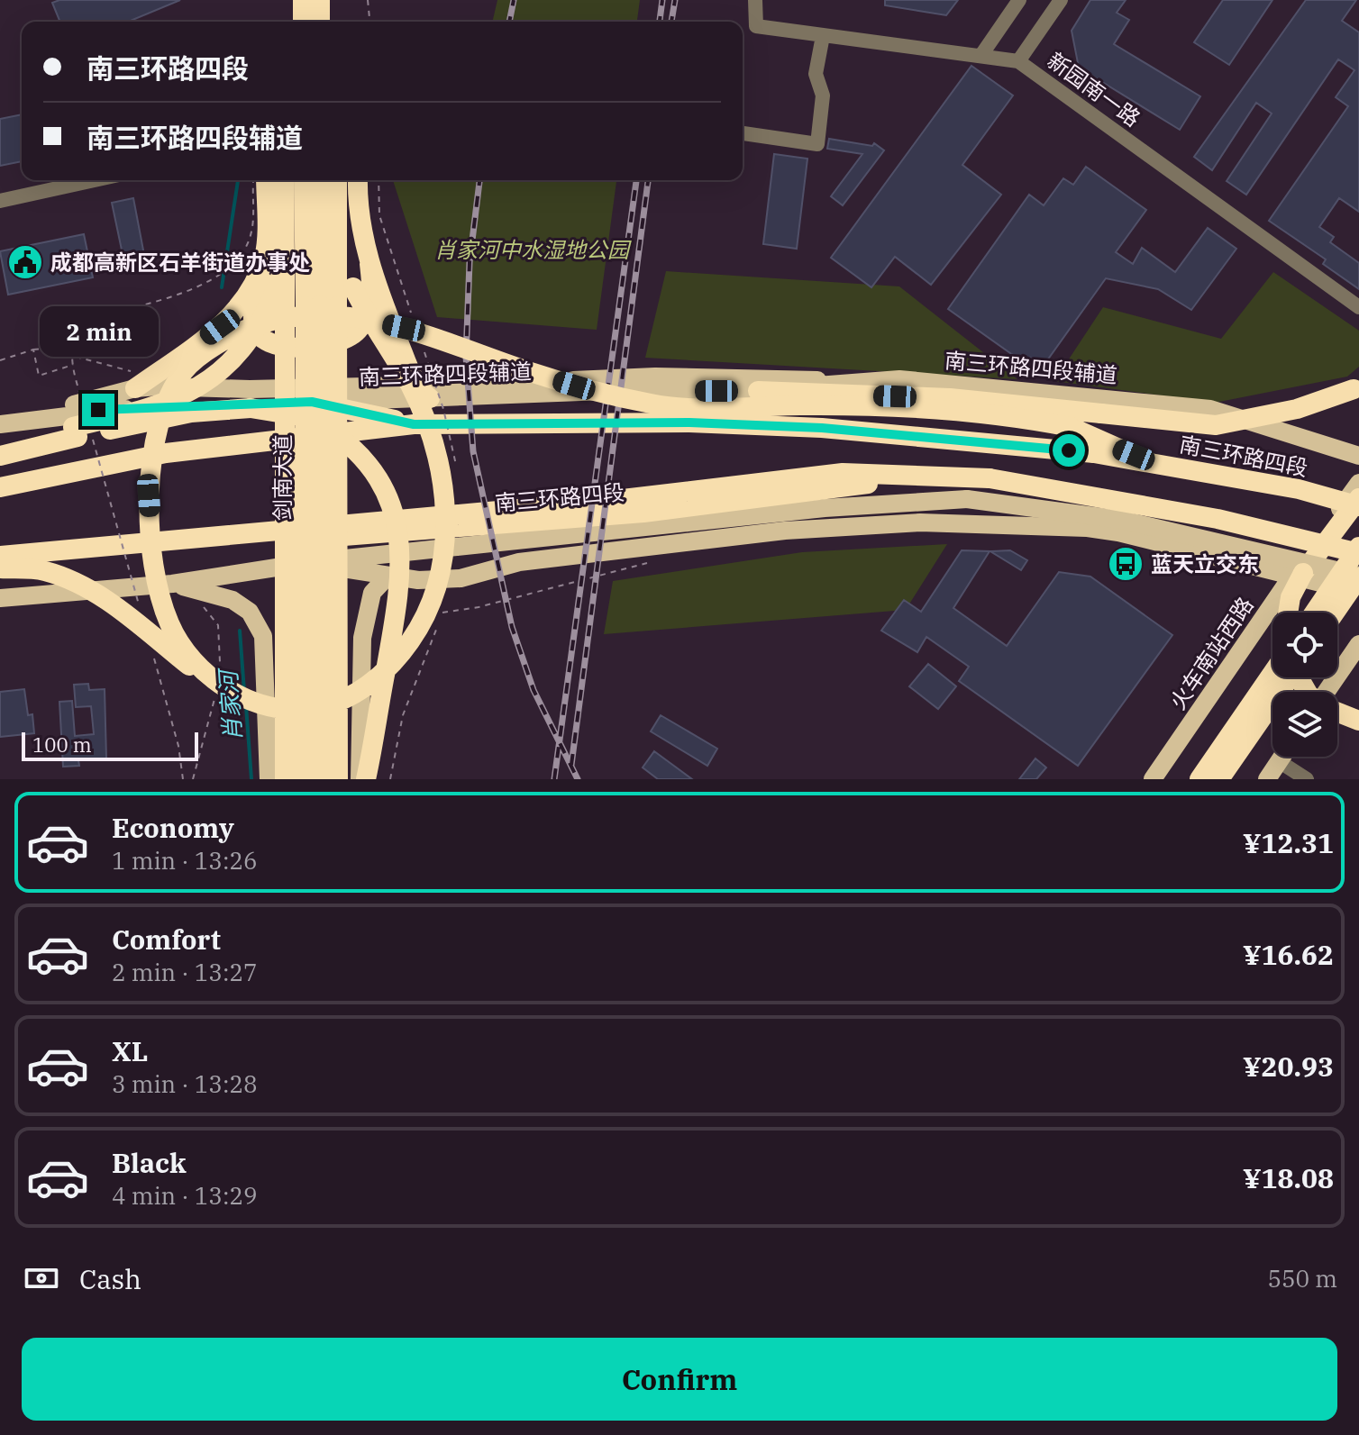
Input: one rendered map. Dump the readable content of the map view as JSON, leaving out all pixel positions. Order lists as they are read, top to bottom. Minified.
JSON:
{"streets":{"highway":["南三环路四段","剑南大道"],"main road":["南三环路四段辅道","火车南站西路"],"street":["新园南一路"]},"water":["肖家河"],"parks":["肖家河中水湿地公园"],"places":{"public building":["成都高新区石羊街道办事处"],"bus stop":["蓝天立交东"]},"scale_bar":"100 m","page":{"banner":["南三环路四段","南三环路四段辅道"],"bubble":"2 min","scale":"100 m","list":[{"name":"Economy","note":"1 min · 13:26","value":"¥12.31"},{"name":"Comfort","note":"2 min · 13:27","value":"¥16.62"},{"name":"XL","note":"3 min · 13:28","value":"¥20.93"},{"name":"Black","note":"4 min · 13:29","value":"¥18.08"}],"pay":["Cash","550 m"],"buttons":"Confirm"}}
